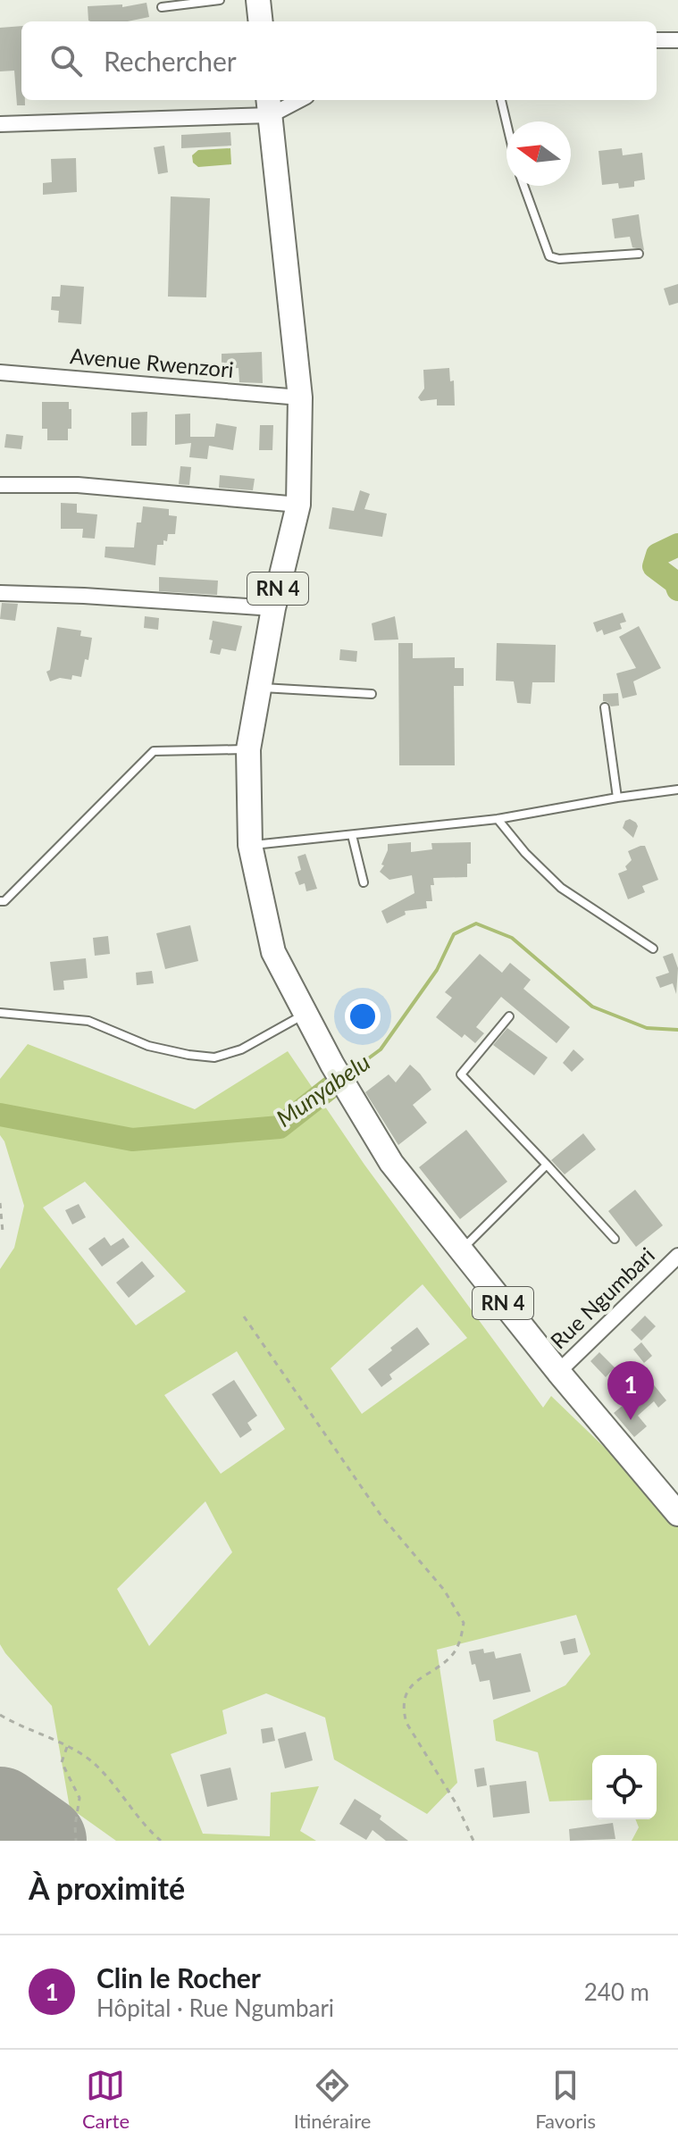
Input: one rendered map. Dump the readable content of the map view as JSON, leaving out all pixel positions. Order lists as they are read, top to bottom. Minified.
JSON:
{"streets":{"highway":["RN 4"],"street":["Avenue Rwenzori","Rue Ngumbari"]},"crossings":[["Avenue Rwenzori","RN 4"],["RN 4","Rue Ngumbari"]],"water":["Munyabelu"],"north":"left","page":{"search":"Rechercher","pins":"1","heading":"À proximité","list":[{"mark":"1","name":"Clin le Rocher","note":"Hôpital · Rue Ngumbari","value":"240 m"}],"nav":["Carte","Itinéraire","Favoris"]}}
